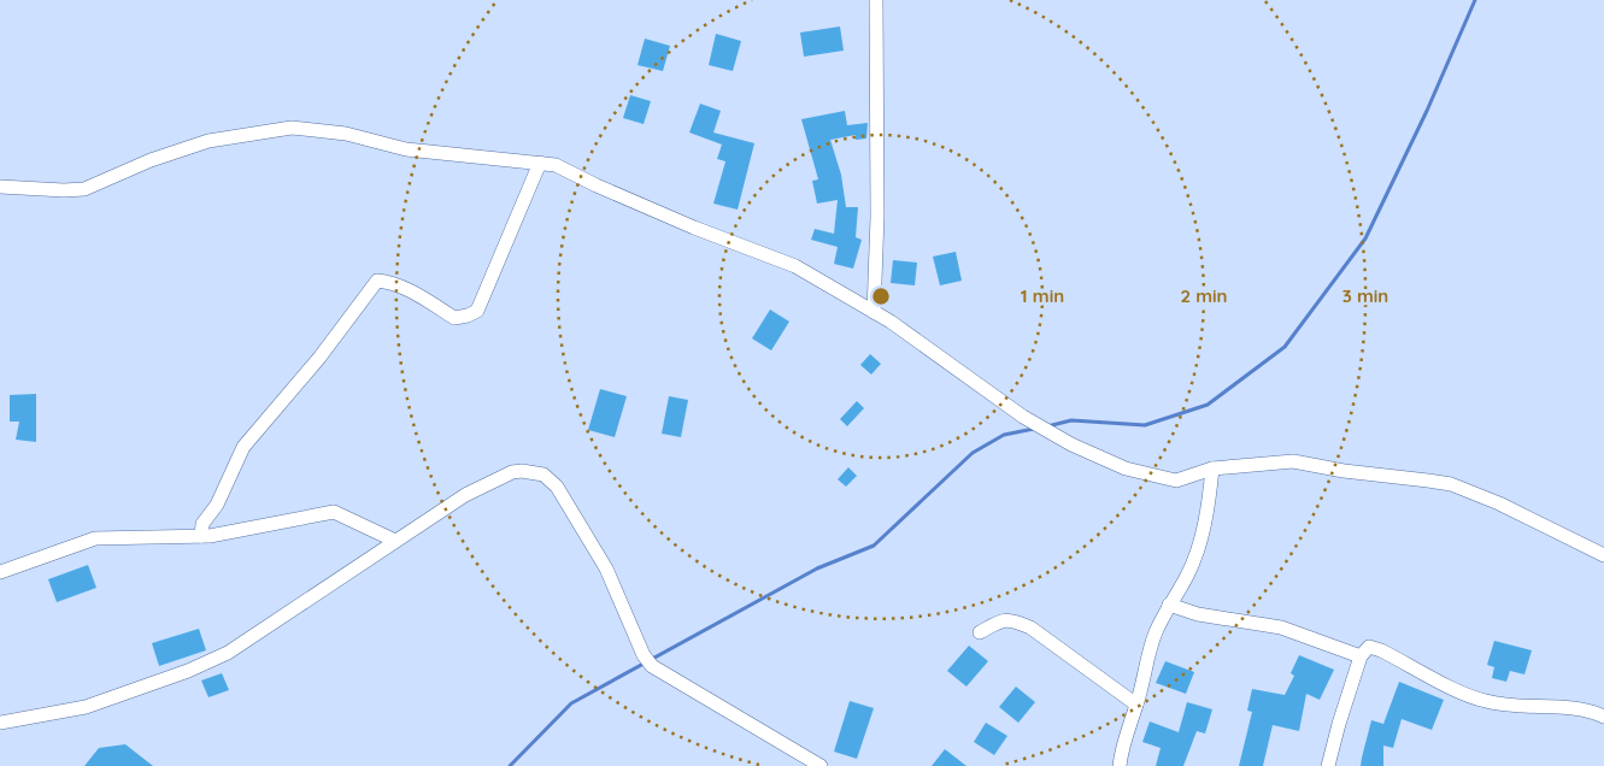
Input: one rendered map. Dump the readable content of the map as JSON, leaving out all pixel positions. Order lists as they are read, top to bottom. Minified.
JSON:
{"rings":["1 min","2 min","3 min"]}
